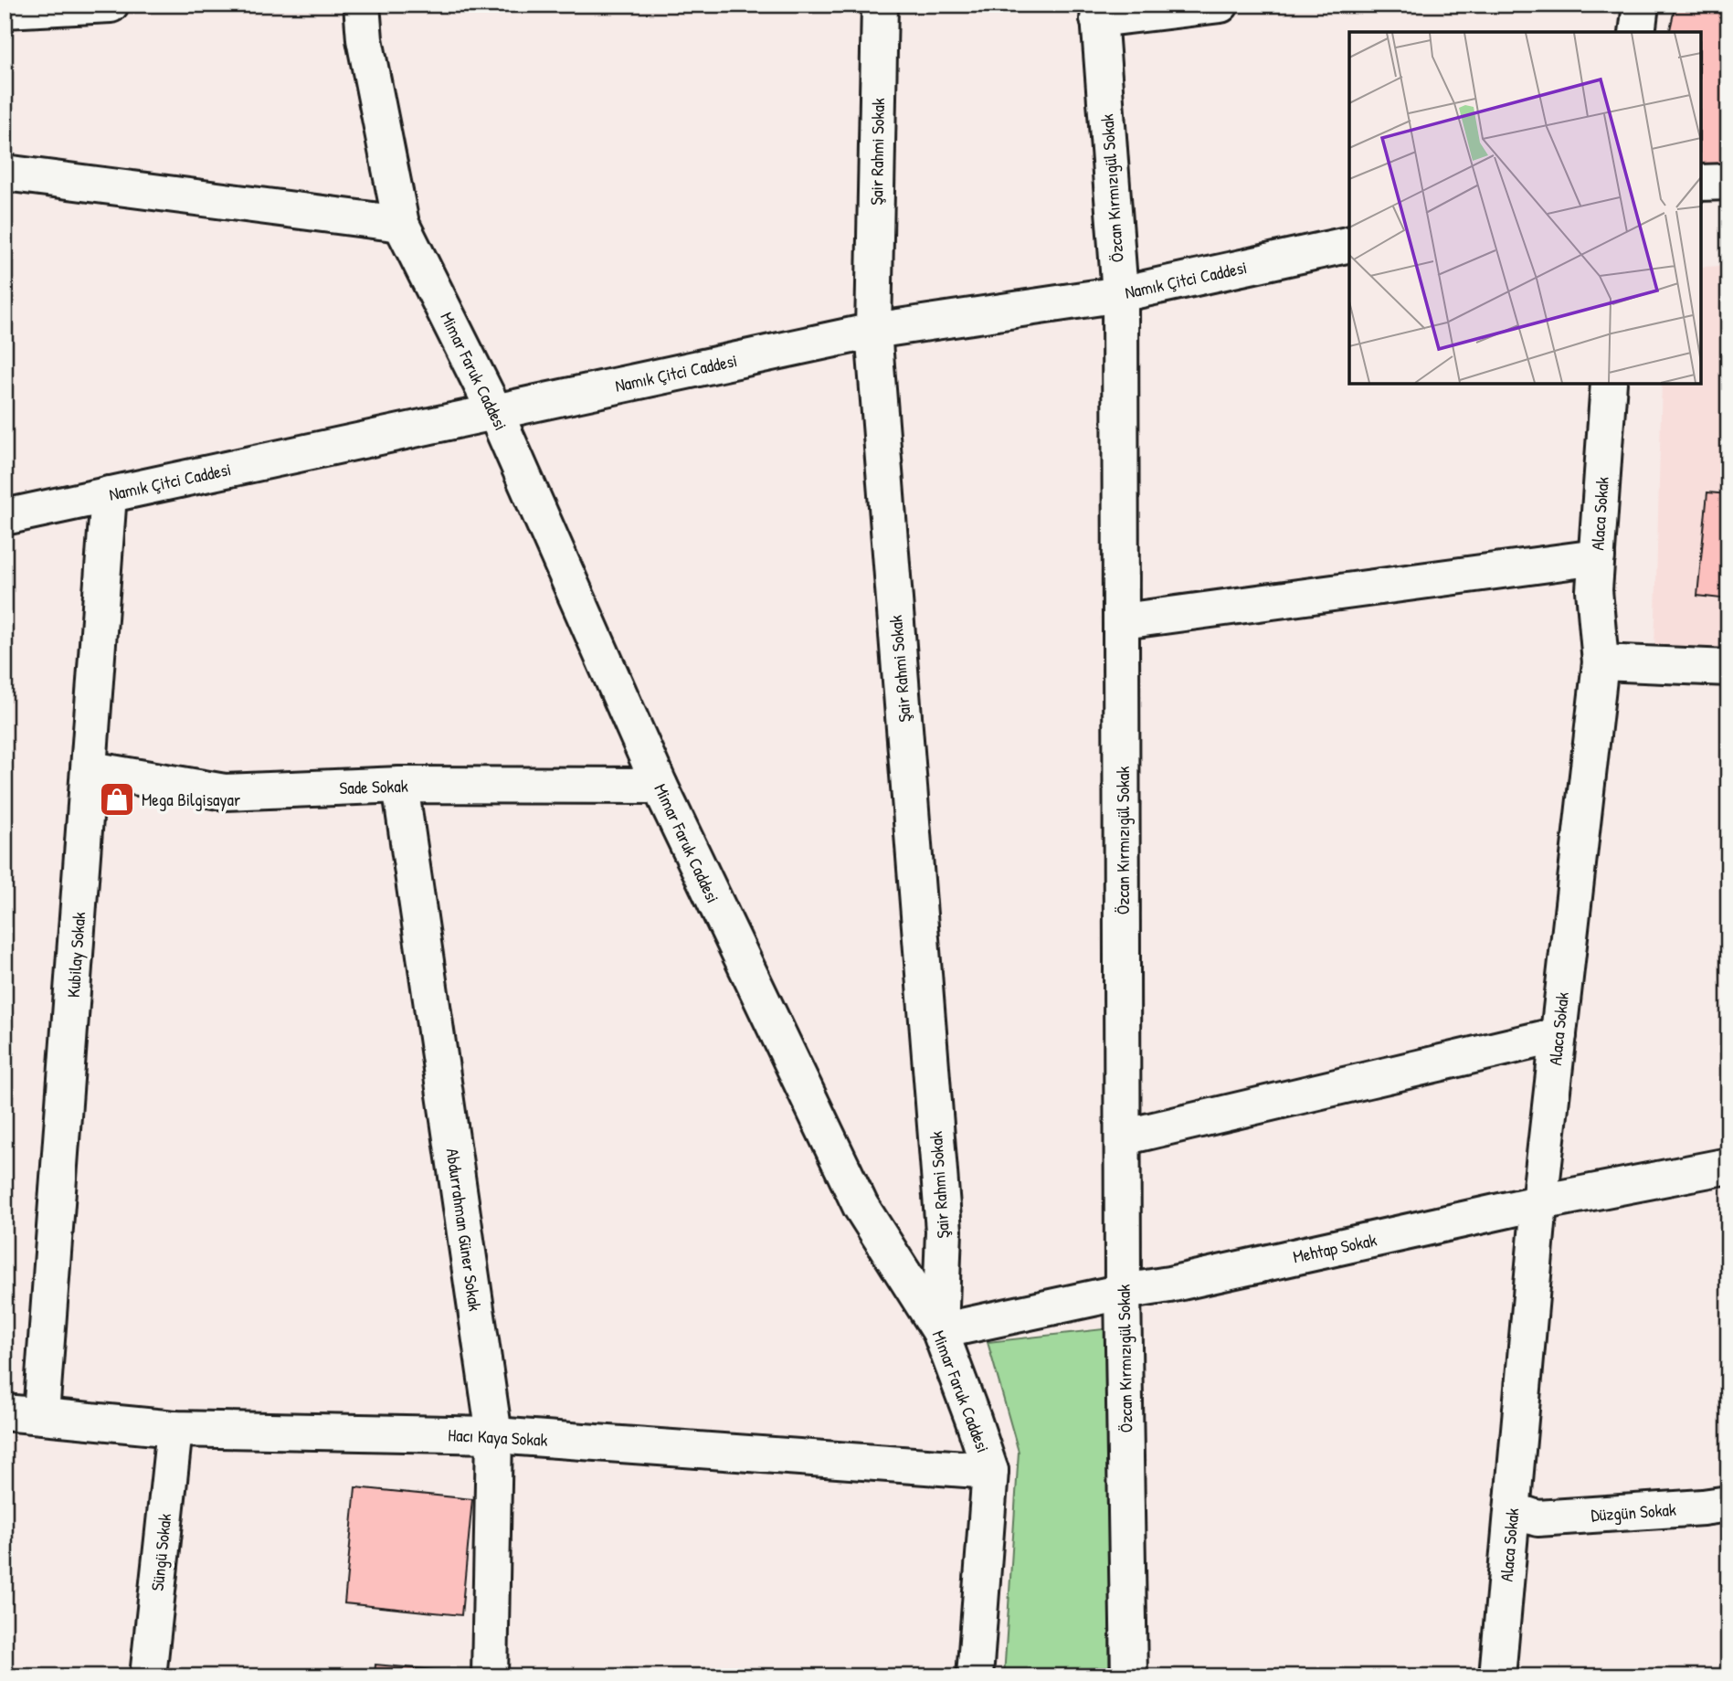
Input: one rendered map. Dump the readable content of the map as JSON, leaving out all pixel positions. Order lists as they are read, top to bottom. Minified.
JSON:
{"streets":{"street":["Şair Rahmi Sokak","Özcan Kırmızıgül Sokak","Namık Çitci Caddesi","Mimar Faruk Caddesi","Alaca Sokak","Sade Sokak","Kubilay Sokak","Abdurrahman Güner Sokak","Mehtap Sokak","Hacı Kaya Sokak","Düzgün Sokak","Süngü Sokak"]},"crossings":[["Şair Rahmi Sokak","Namık Çitci Caddesi"],["Şair Rahmi Sokak","Mimar Faruk Caddesi"],["Şair Rahmi Sokak","Mehtap Sokak"],["Özcan Kırmızıgül Sokak","Namık Çitci Caddesi"],["Özcan Kırmızıgül Sokak","Mehtap Sokak"],["Namık Çitci Caddesi","Mimar Faruk Caddesi"],["Namık Çitci Caddesi","Kubilay Sokak"],["Mimar Faruk Caddesi","Sade Sokak"],["Mimar Faruk Caddesi","Mehtap Sokak"],["Mimar Faruk Caddesi","Hacı Kaya Sokak"],["Alaca Sokak","Mehtap Sokak"],["Alaca Sokak","Düzgün Sokak"],["Sade Sokak","Kubilay Sokak"],["Sade Sokak","Abdurrahman Güner Sokak"],["Kubilay Sokak","Hacı Kaya Sokak"],["Abdurrahman Güner Sokak","Hacı Kaya Sokak"],["Hacı Kaya Sokak","Süngü Sokak"]],"places":{"shop":["Mega Bilgisayar"]}}
